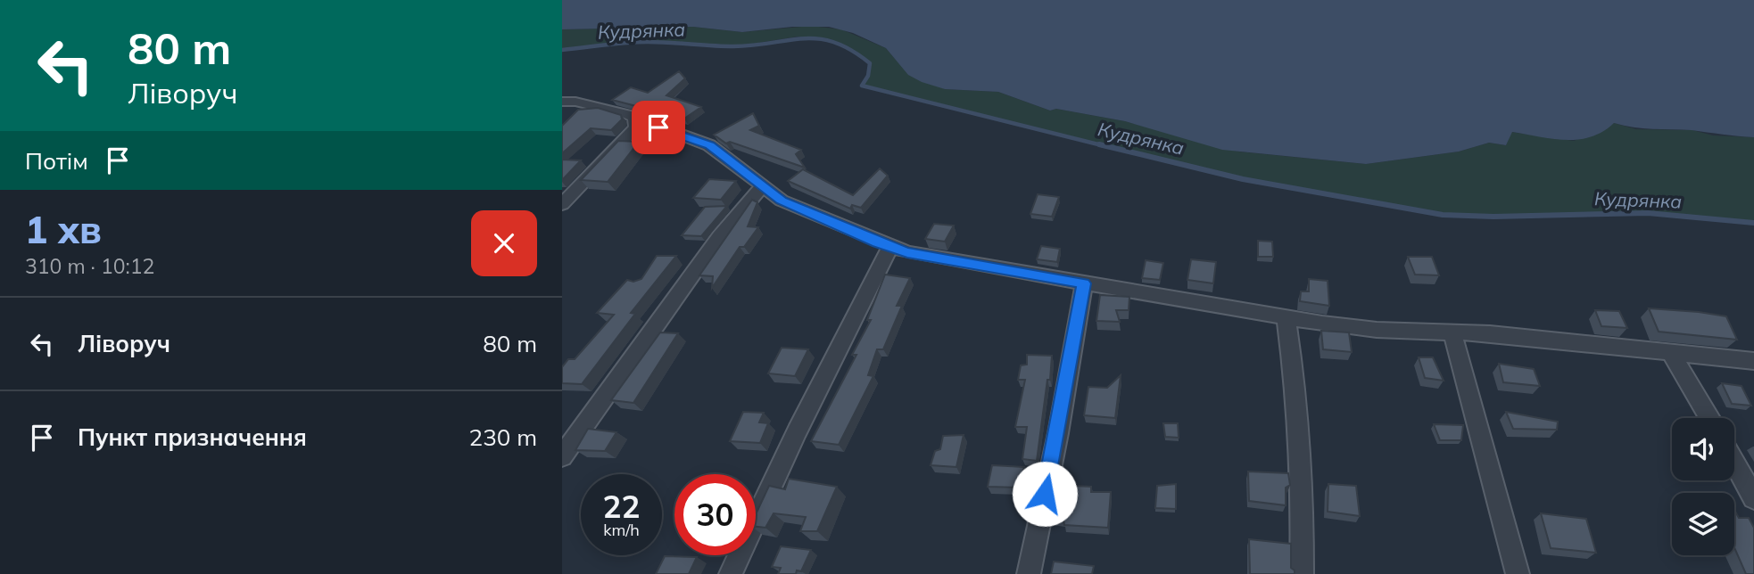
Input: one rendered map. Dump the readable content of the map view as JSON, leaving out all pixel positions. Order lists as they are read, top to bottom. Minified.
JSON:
{"water":["Кудрянка"],"page":{"turn":["80 m","Ліворуч"],"then":"Потім","heading":["1 хв","310 m · 10:12"],"list":[{"name":"Ліворуч","value":"80 m"},{"name":"Пункт призначення","value":"230 m"}],"speed":"22 km/h","limit":"30"}}
